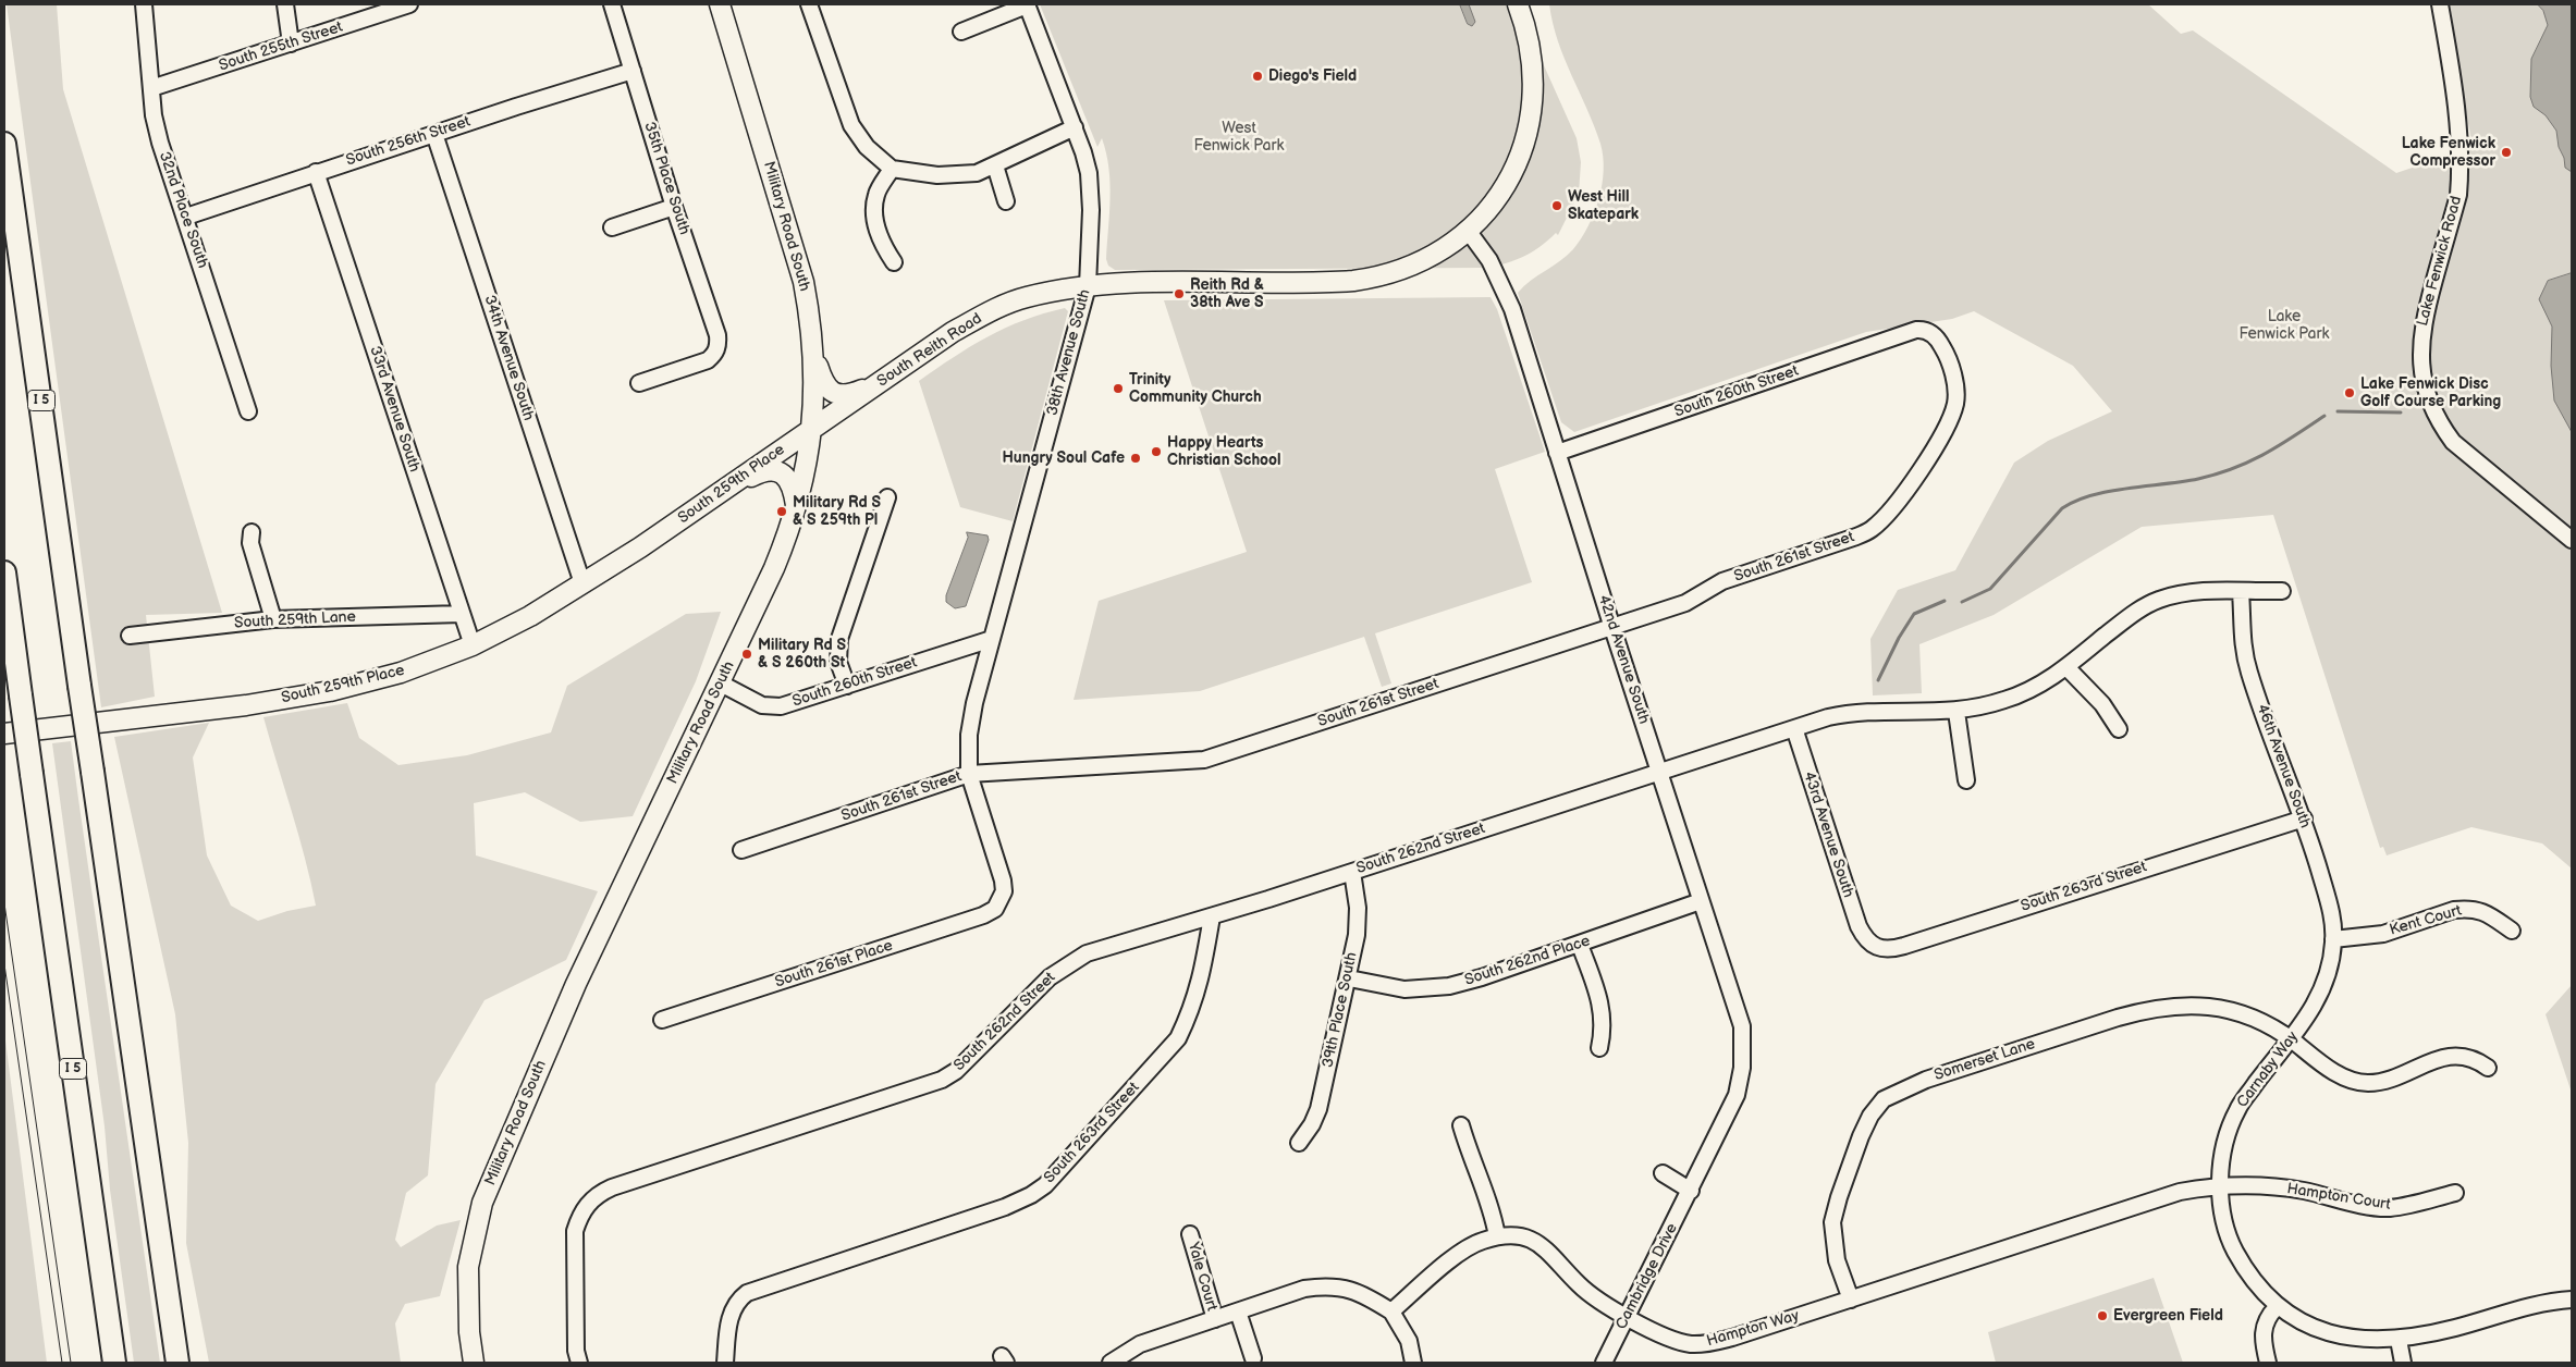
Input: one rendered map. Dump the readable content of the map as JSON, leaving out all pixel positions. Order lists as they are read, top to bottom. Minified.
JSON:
{"streets":{"highway":["I 5"],"main road":["Military Road South","South Reith Road","South 259th Place"],"street":["South 255th Street","South 256th Street","35th Place South","32nd Place South","Lake Fenwick Road","38th Avenue South","34th Avenue South","South 260th Street","33rd Avenue South","South 261st Street","South 259th Lane","42nd Avenue South","46th Avenue South","43rd Avenue South","South 262nd Street","South 263rd Street","Kent Court","South 262nd Place","South 261st Place","39th Place South","Somerset Lane","Carnaby Way","Hampton Court","Yale Court","Cambridge Drive","Hampton Way"]},"crossings":[["South 255th Street","32nd Place South"],["South 256th Street","35th Place South"],["South 256th Street","32nd Place South"],["South 256th Street","34th Avenue South"],["South 256th Street","33rd Avenue South"],["Military Road South","South Reith Road"],["Military Road South","South 260th Street"],["Military Road South","South 259th Place"],["South Reith Road","38th Avenue South"],["South Reith Road","South 259th Place"],["South Reith Road","42nd Avenue South"],["38th Avenue South","South 260th Street"],["38th Avenue South","South 261st Street"],["38th Avenue South","South 261st Place"],["34th Avenue South","South 259th Place"],["South 260th Street","South 261st Street"],["South 260th Street","42nd Avenue South"],["33rd Avenue South","South 259th Place"],["33rd Avenue South","South 259th Lane"],["South 261st Street","42nd Avenue South"],["42nd Avenue South","South 262nd Street"],["42nd Avenue South","South 262nd Place"],["42nd Avenue South","Cambridge Drive"],["46th Avenue South","South 262nd Street"],["46th Avenue South","South 263rd Street"],["46th Avenue South","Kent Court"],["46th Avenue South","Carnaby Way"],["43rd Avenue South","South 262nd Street"],["43rd Avenue South","South 263rd Street"],["South 262nd Street","South 263rd Street"],["South 262nd Street","39th Place South"],["Kent Court","Carnaby Way"],["South 262nd Place","39th Place South"],["Somerset Lane","Carnaby Way"],["Somerset Lane","Hampton Way"],["Carnaby Way","Hampton Court"],["Carnaby Way","Hampton Way"],["Hampton Court","Hampton Way"],["Cambridge Drive","Hampton Way"]],"parks":["West Fenwick Park","Lake Fenwick Park"],"places":["Diego's Field","Lake Fenwick Compressor","West Hill Skatepark","Reith Rd & 38th Ave S","Trinity Community Church","Lake Fenwick Disc Golf Course Parking","Happy Hearts Christian School","Hungry Soul Cafe","Military Rd S & S 259th Pl","Military Rd S & S 260th St","Evergreen Field"]}
